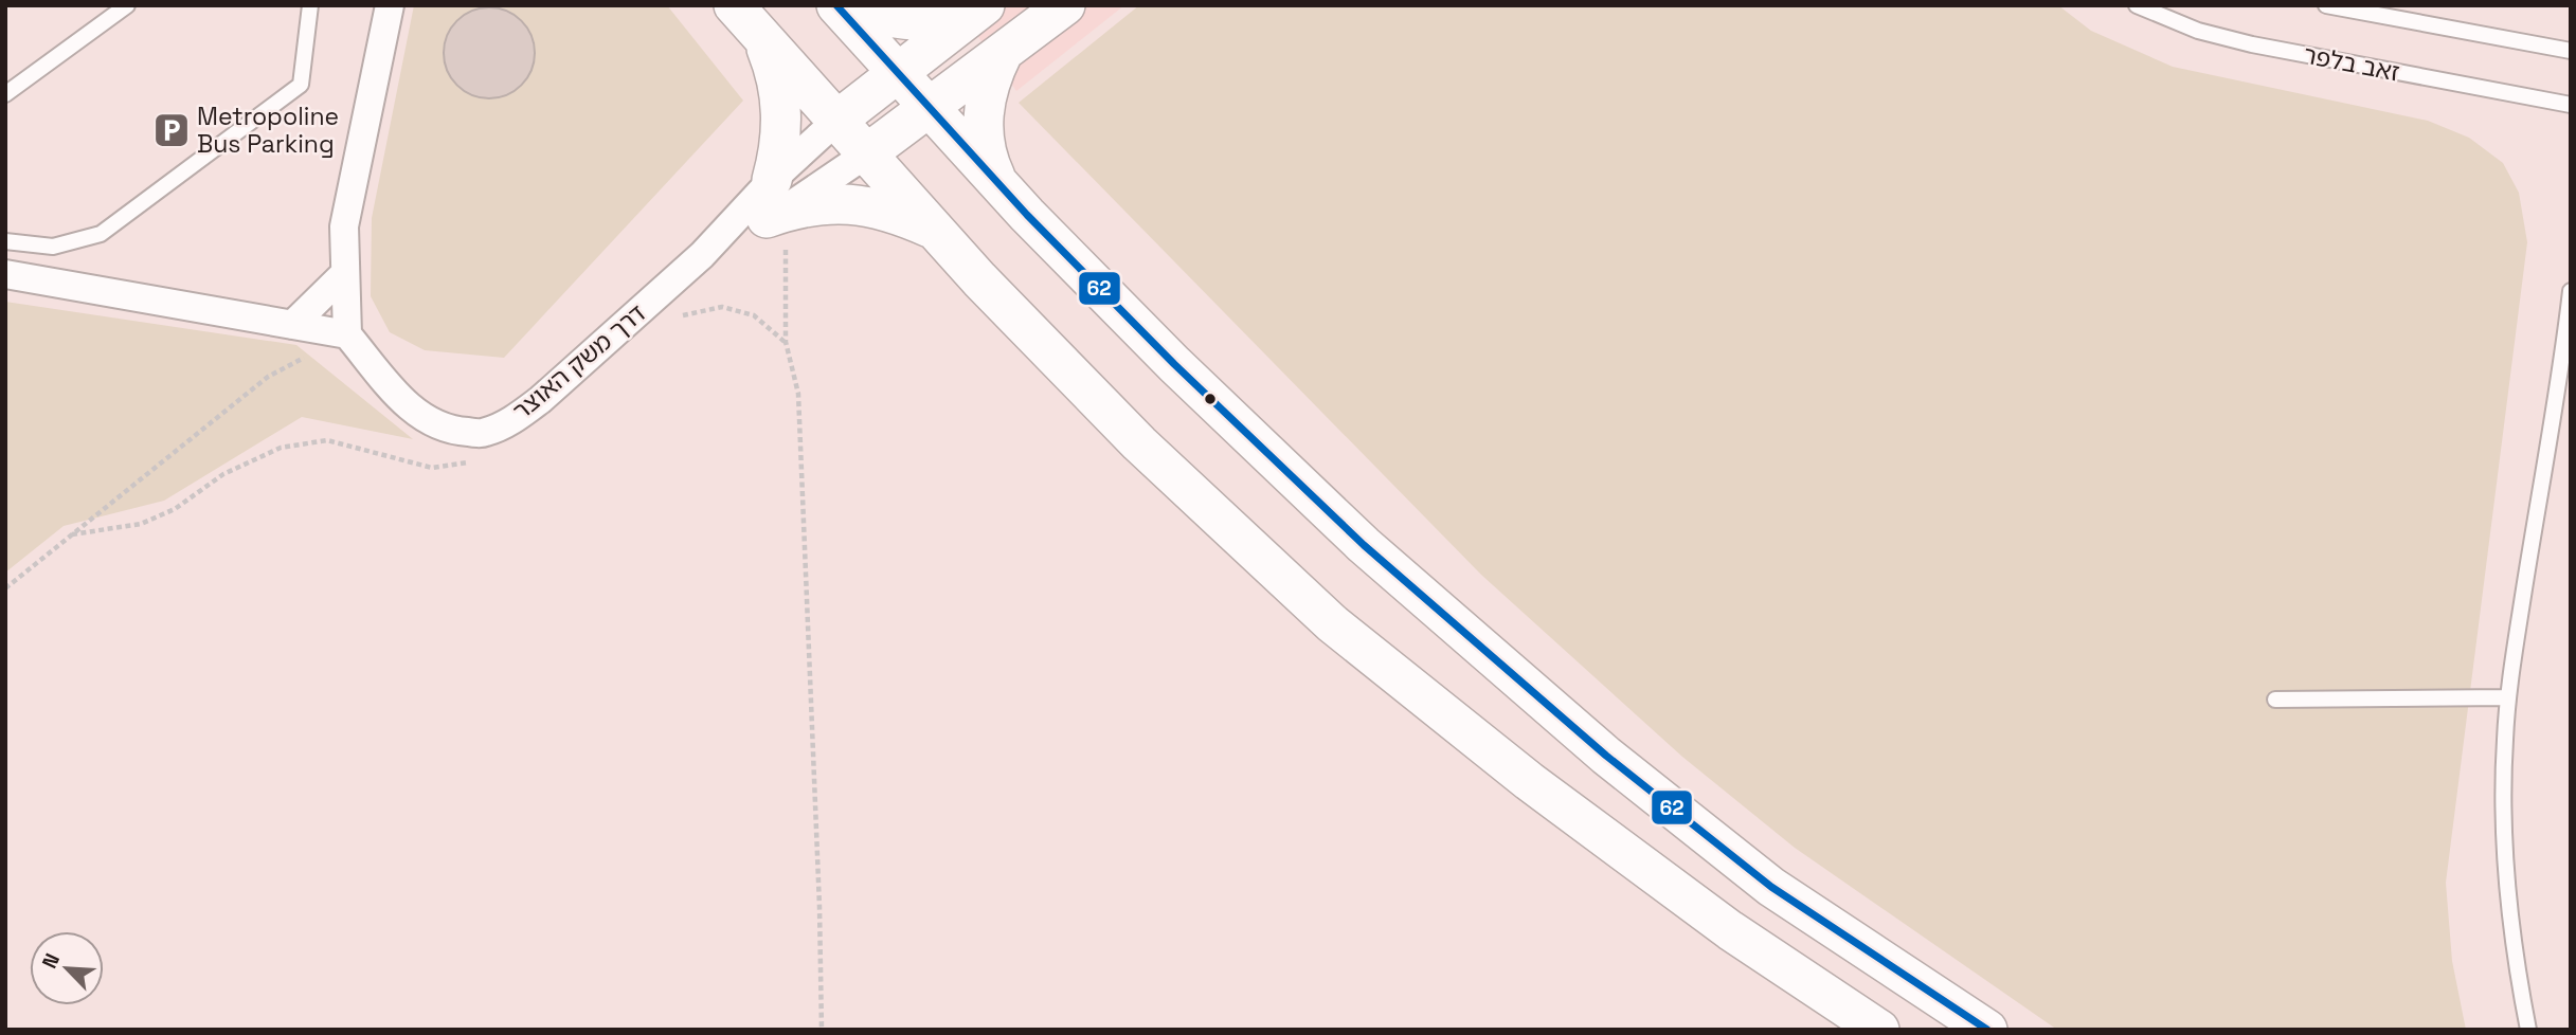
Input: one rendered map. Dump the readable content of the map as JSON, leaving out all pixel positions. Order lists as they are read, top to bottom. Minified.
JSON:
{"streets":{"main road":["דרך משק האוצר"],"lane":["זאב בלפר"]},"places":{"parking":["Metropoline Bus Parking"]},"lines":["transit line 62"],"north":"top left"}
